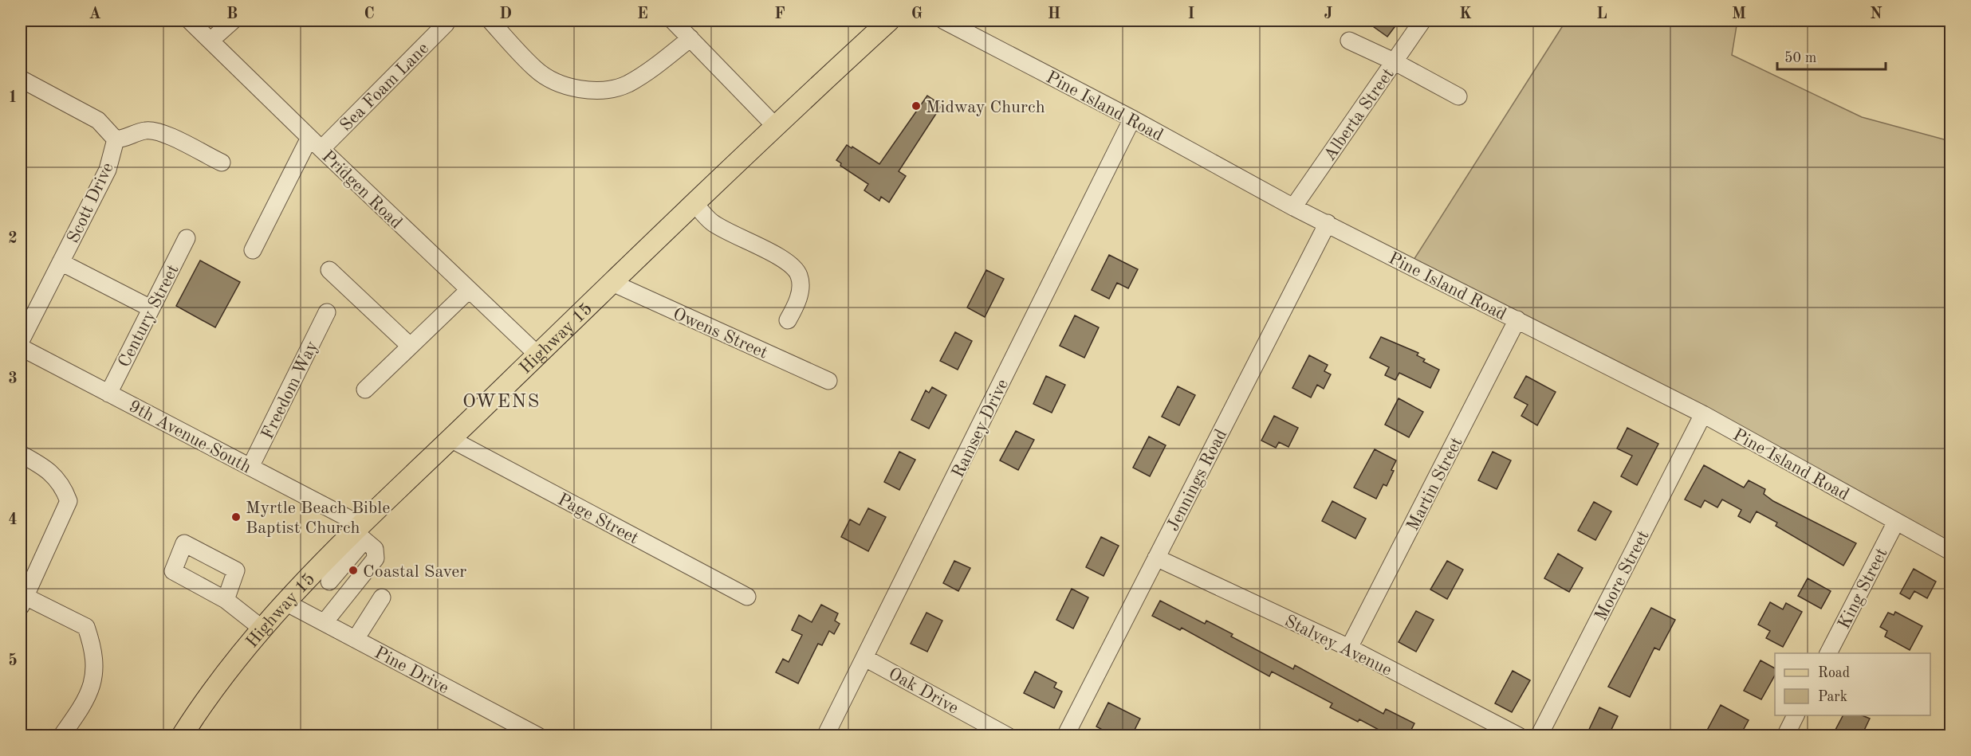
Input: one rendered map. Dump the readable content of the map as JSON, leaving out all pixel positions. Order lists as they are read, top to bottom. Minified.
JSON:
{"streets":{"main road":["Highway 15"],"street":["Sea Foam Lane","Pine Island Road","Alberta Street","Pridgen Road","Scott Drive","Century Street","Owens Street","Freedom Way","Ramsey Drive","9th Avenue South","Jennings Road","Martin Street","Page Street","Moore Street","King Street","Stalvey Avenue","Pine Drive","Oak Drive"]},"crossings":[["Sea Foam Lane","Pridgen Road"],["Pine Island Road","Alberta Street"],["Pine Island Road","Ramsey Drive"],["Pine Island Road","Jennings Road"],["Pine Island Road","Martin Street"],["Pine Island Road","Moore Street"],["Pine Island Road","King Street"],["Pridgen Road","Highway 15"],["Century Street","9th Avenue South"],["Owens Street","Highway 15"],["Highway 15","9th Avenue South"],["Highway 15","Page Street"],["Highway 15","Pine Drive"],["Freedom Way","9th Avenue South"],["Ramsey Drive","Oak Drive"],["Jennings Road","Stalvey Avenue"],["Martin Street","Stalvey Avenue"]],"districts":["OWENS"],"places":["Midway Church","Myrtle Beach Bible Baptist Church","Coastal Saver"],"legend":["Road","Park"],"scale_bar":"50 m","grid":{"columns":["A","B","C","D","E","F","G","H","I","J","K","L","M","N"],"rows":["1","2","3","4","5"]}}
